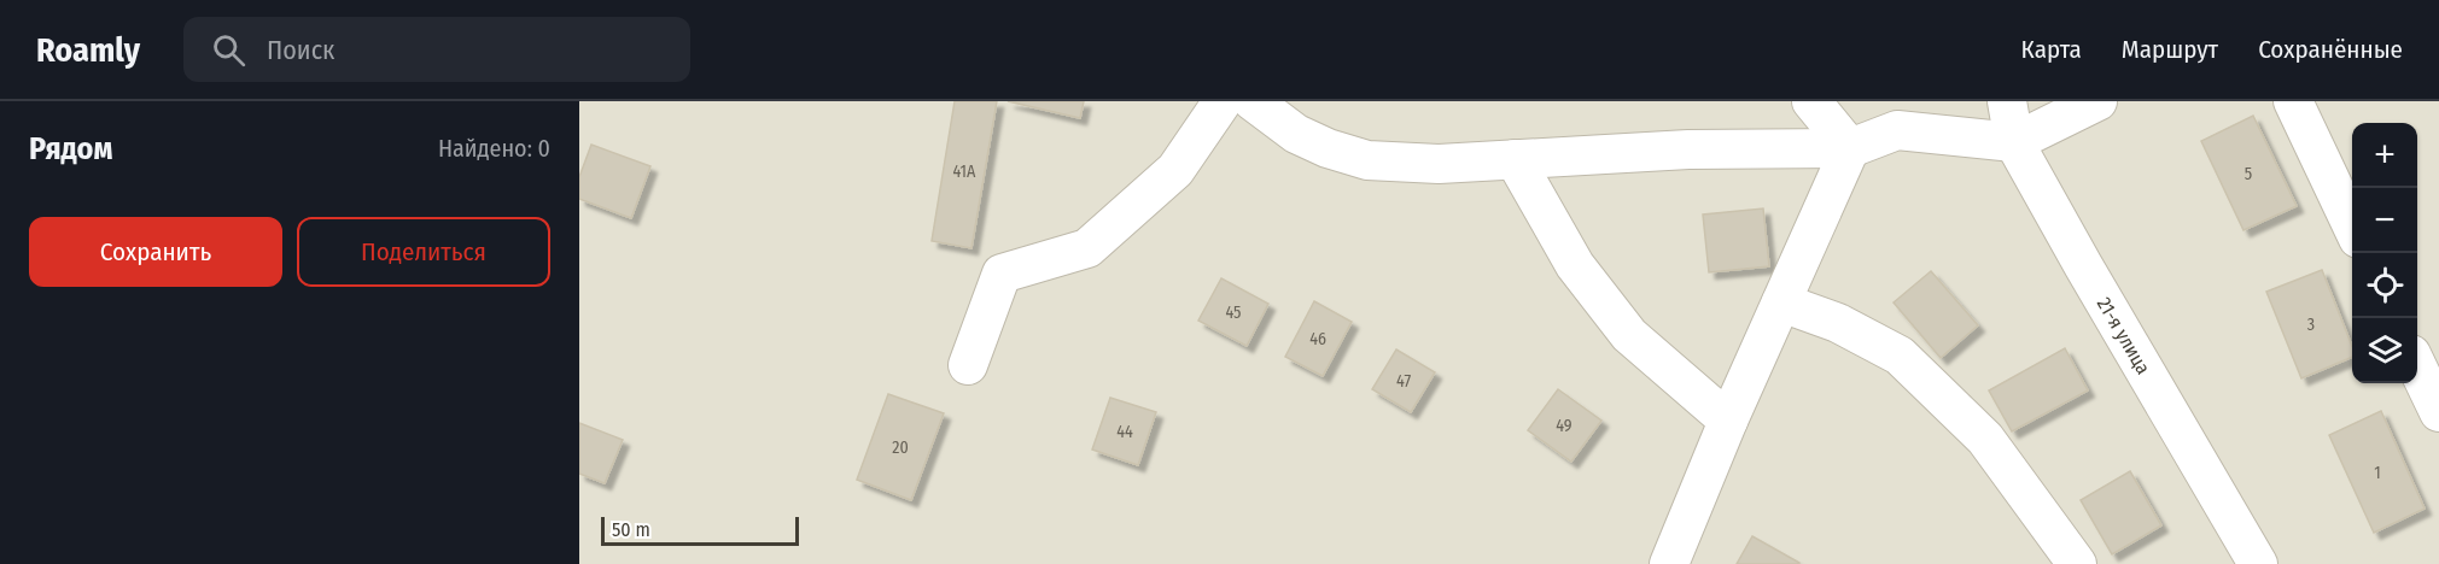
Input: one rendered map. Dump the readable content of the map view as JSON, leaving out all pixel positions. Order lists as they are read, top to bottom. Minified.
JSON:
{"streets":{"street":["21-я улица"]},"house_numbers":["41А","5","45","3","46","47","49","44","20","1"],"scale_bar":"50 m","page":{"header":"Roamly","search":"Поиск","nav":["Карта","Маршрут","Сохранённые"],"heading":["Рядом","Найдено: 0"],"map_buttons":["+","−"],"buttons":["Сохранить","Поделиться"],"scale":"50 m"}}
